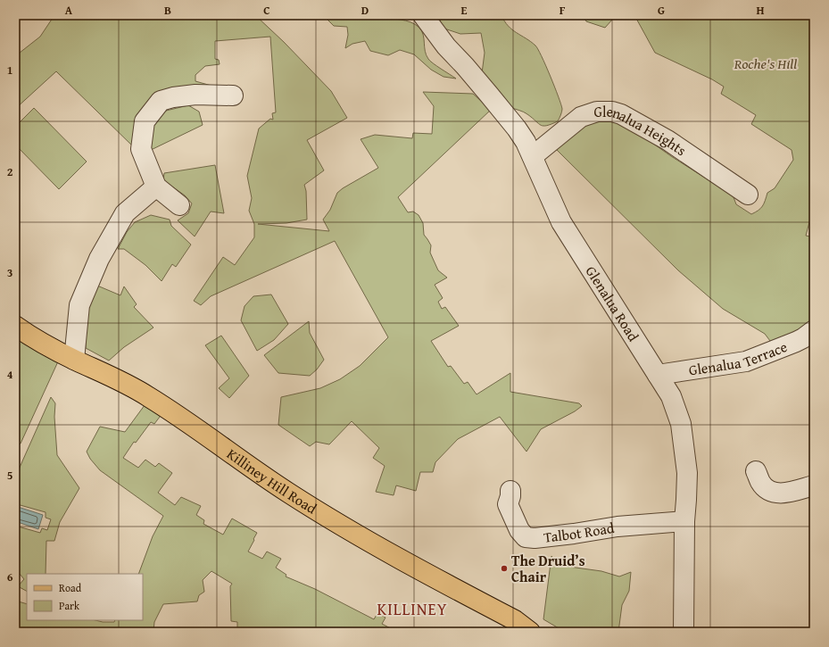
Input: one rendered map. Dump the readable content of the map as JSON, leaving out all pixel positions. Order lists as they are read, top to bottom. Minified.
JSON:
{"streets":{"main road":["Killiney Hill Road"],"street":["Glenalua Heights","Glenalua Road","Glenalua Terrace","Talbot Road"]},"crossings":[["Glenalua Heights","Glenalua Road"],["Glenalua Road","Glenalua Terrace"],["Glenalua Road","Talbot Road"]],"districts":["KILLINEY"],"parks":["Roche's Hill"],"places":["The Druid’s Chair"],"legend":["Road","Park"],"grid":{"columns":["A","B","C","D","E","F","G","H"],"rows":["1","2","3","4","5","6"]}}
